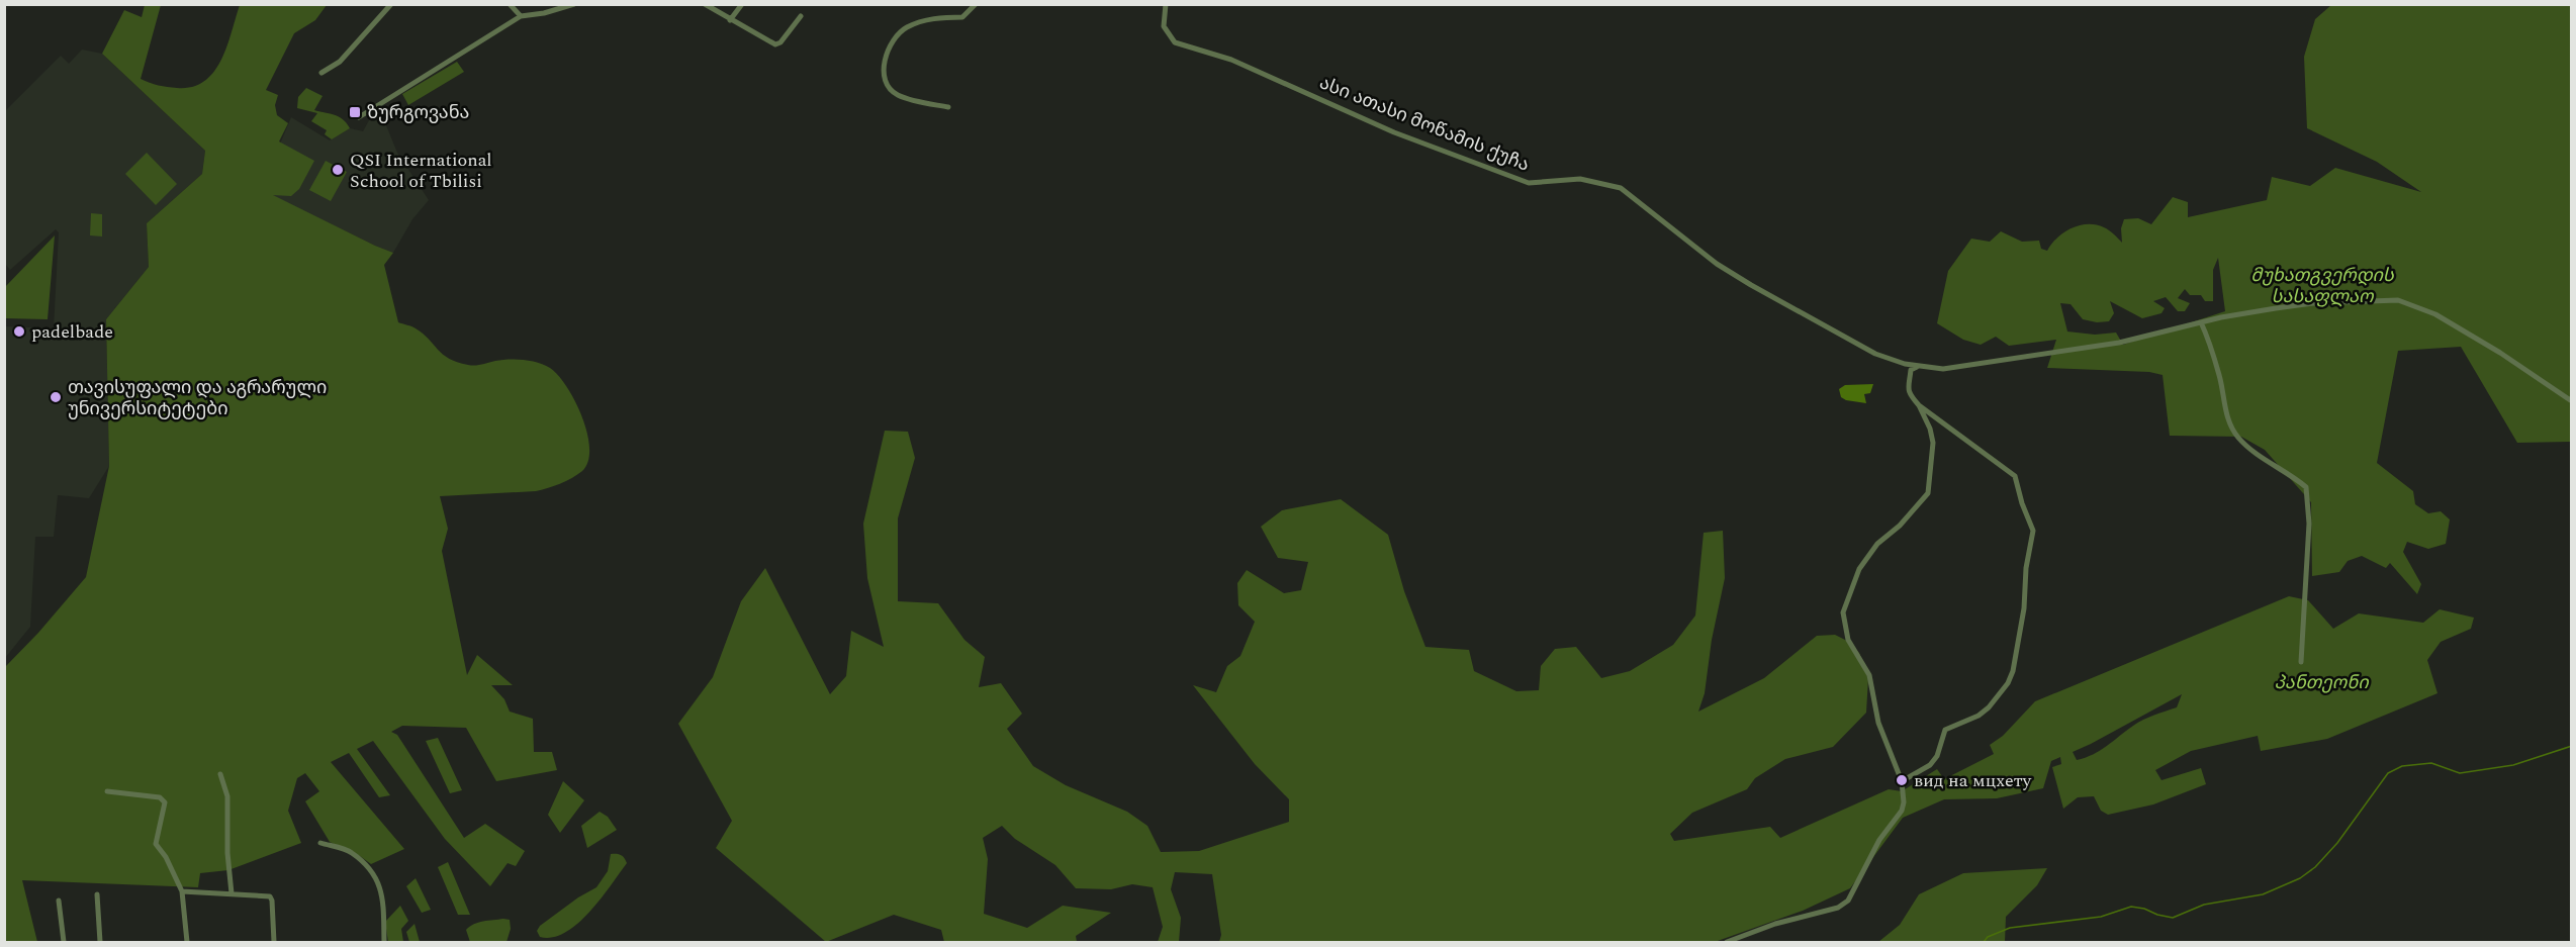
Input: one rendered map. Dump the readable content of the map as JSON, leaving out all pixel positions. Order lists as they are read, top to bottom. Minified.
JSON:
{"streets":{"street":["ასი ათასი მოწამის ქუჩა"]},"parks":["მუხათგვერდის სასაფლაო","პანთეონი"],"places":{"transit":["ზურგოვანა"],"other":["QSI International School of Tbilisi","padelbade","თავისუფალი და აგრარული უნივერსიტეტები","вид на мцхету"]}}
